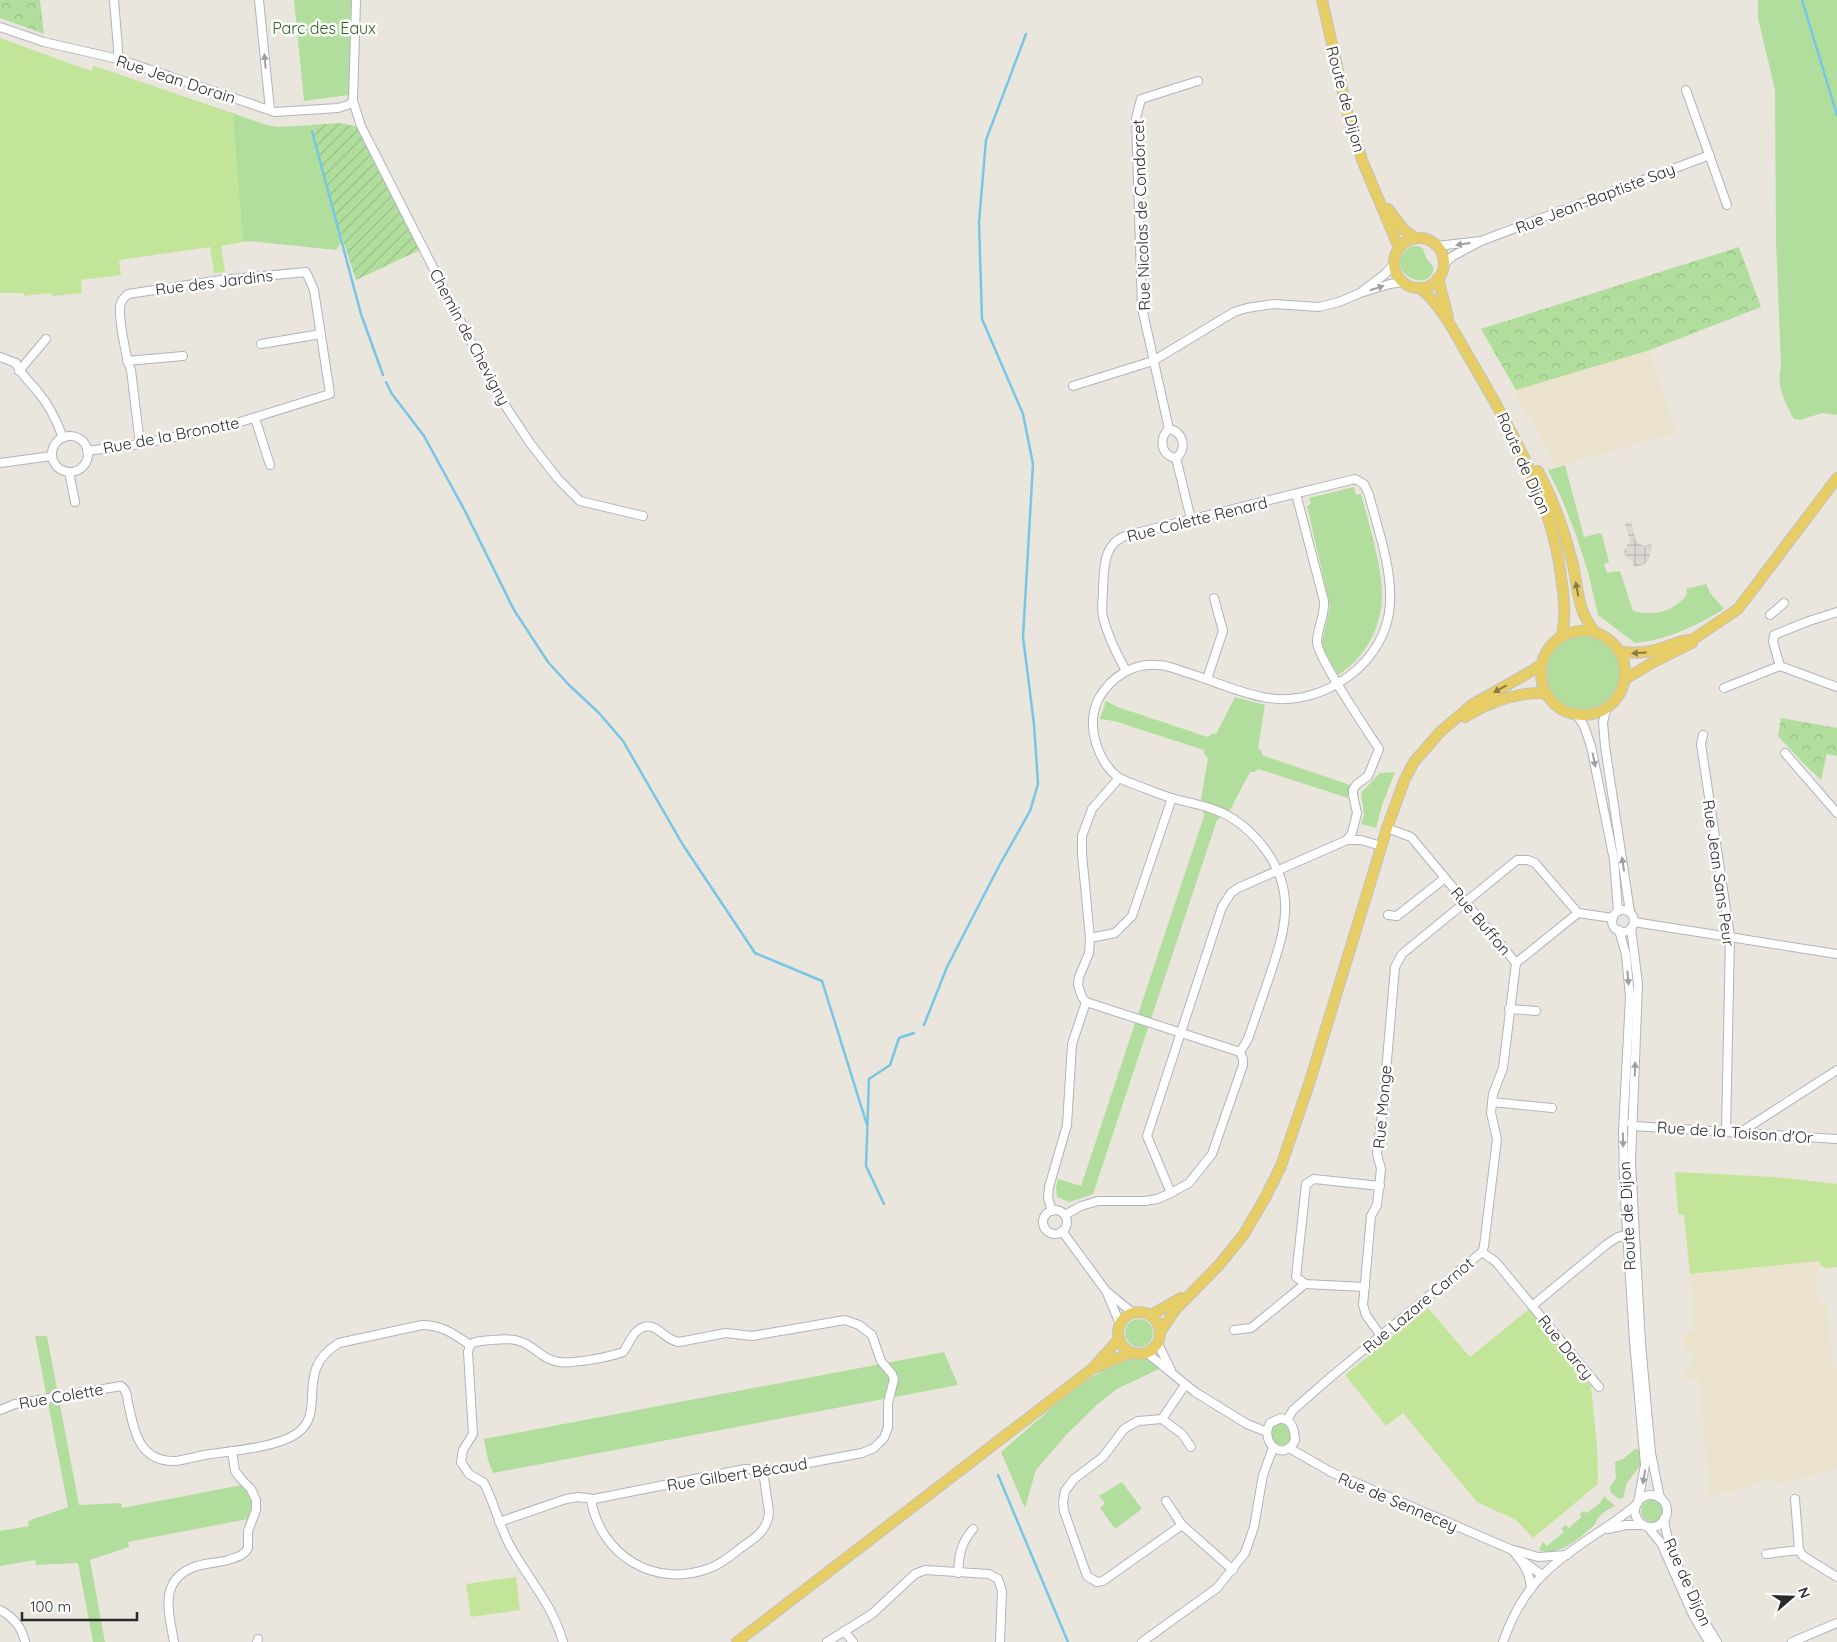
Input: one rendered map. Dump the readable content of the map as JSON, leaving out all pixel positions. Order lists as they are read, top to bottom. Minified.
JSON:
{"streets":{"main road":["Route de Dijon"],"street":["Rue Jean Dorain","Rue Jean-Baptiste Say","Rue Nicolas de Condorcet","Rue des Jardins","Chemin de Chevigny","Rue de la Bronotte","Rue Colette Renard","Rue Jean Sans Peur","Rue Buffon","Rue Monge","Rue de la Toison d'Or","Rue Lazare Carnot","Rue Darcy","Rue Colette","Rue Gilbert Bécaud","Rue de Sennecey","Rue de Dijon"]},"crossings":[["Rue Jean Dorain","Chemin de Chevigny"],["Route de Dijon","Rue Jean-Baptiste Say"],["Route de Dijon","Rue de la Toison d'Or"],["Route de Dijon","Rue Darcy"],["Route de Dijon","Rue de Dijon"],["Rue des Jardins","Rue de la Bronotte"],["Rue Jean Sans Peur","Rue de la Toison d'Or"],["Rue Buffon","Rue Monge"],["Rue Buffon","Rue Lazare Carnot"],["Rue Monge","Rue Lazare Carnot"],["Rue Lazare Carnot","Rue Darcy"],["Rue Lazare Carnot","Rue de Sennecey"]],"parks":["Parc des Eaux"],"scale_bar":"100 m","north":"right"}
